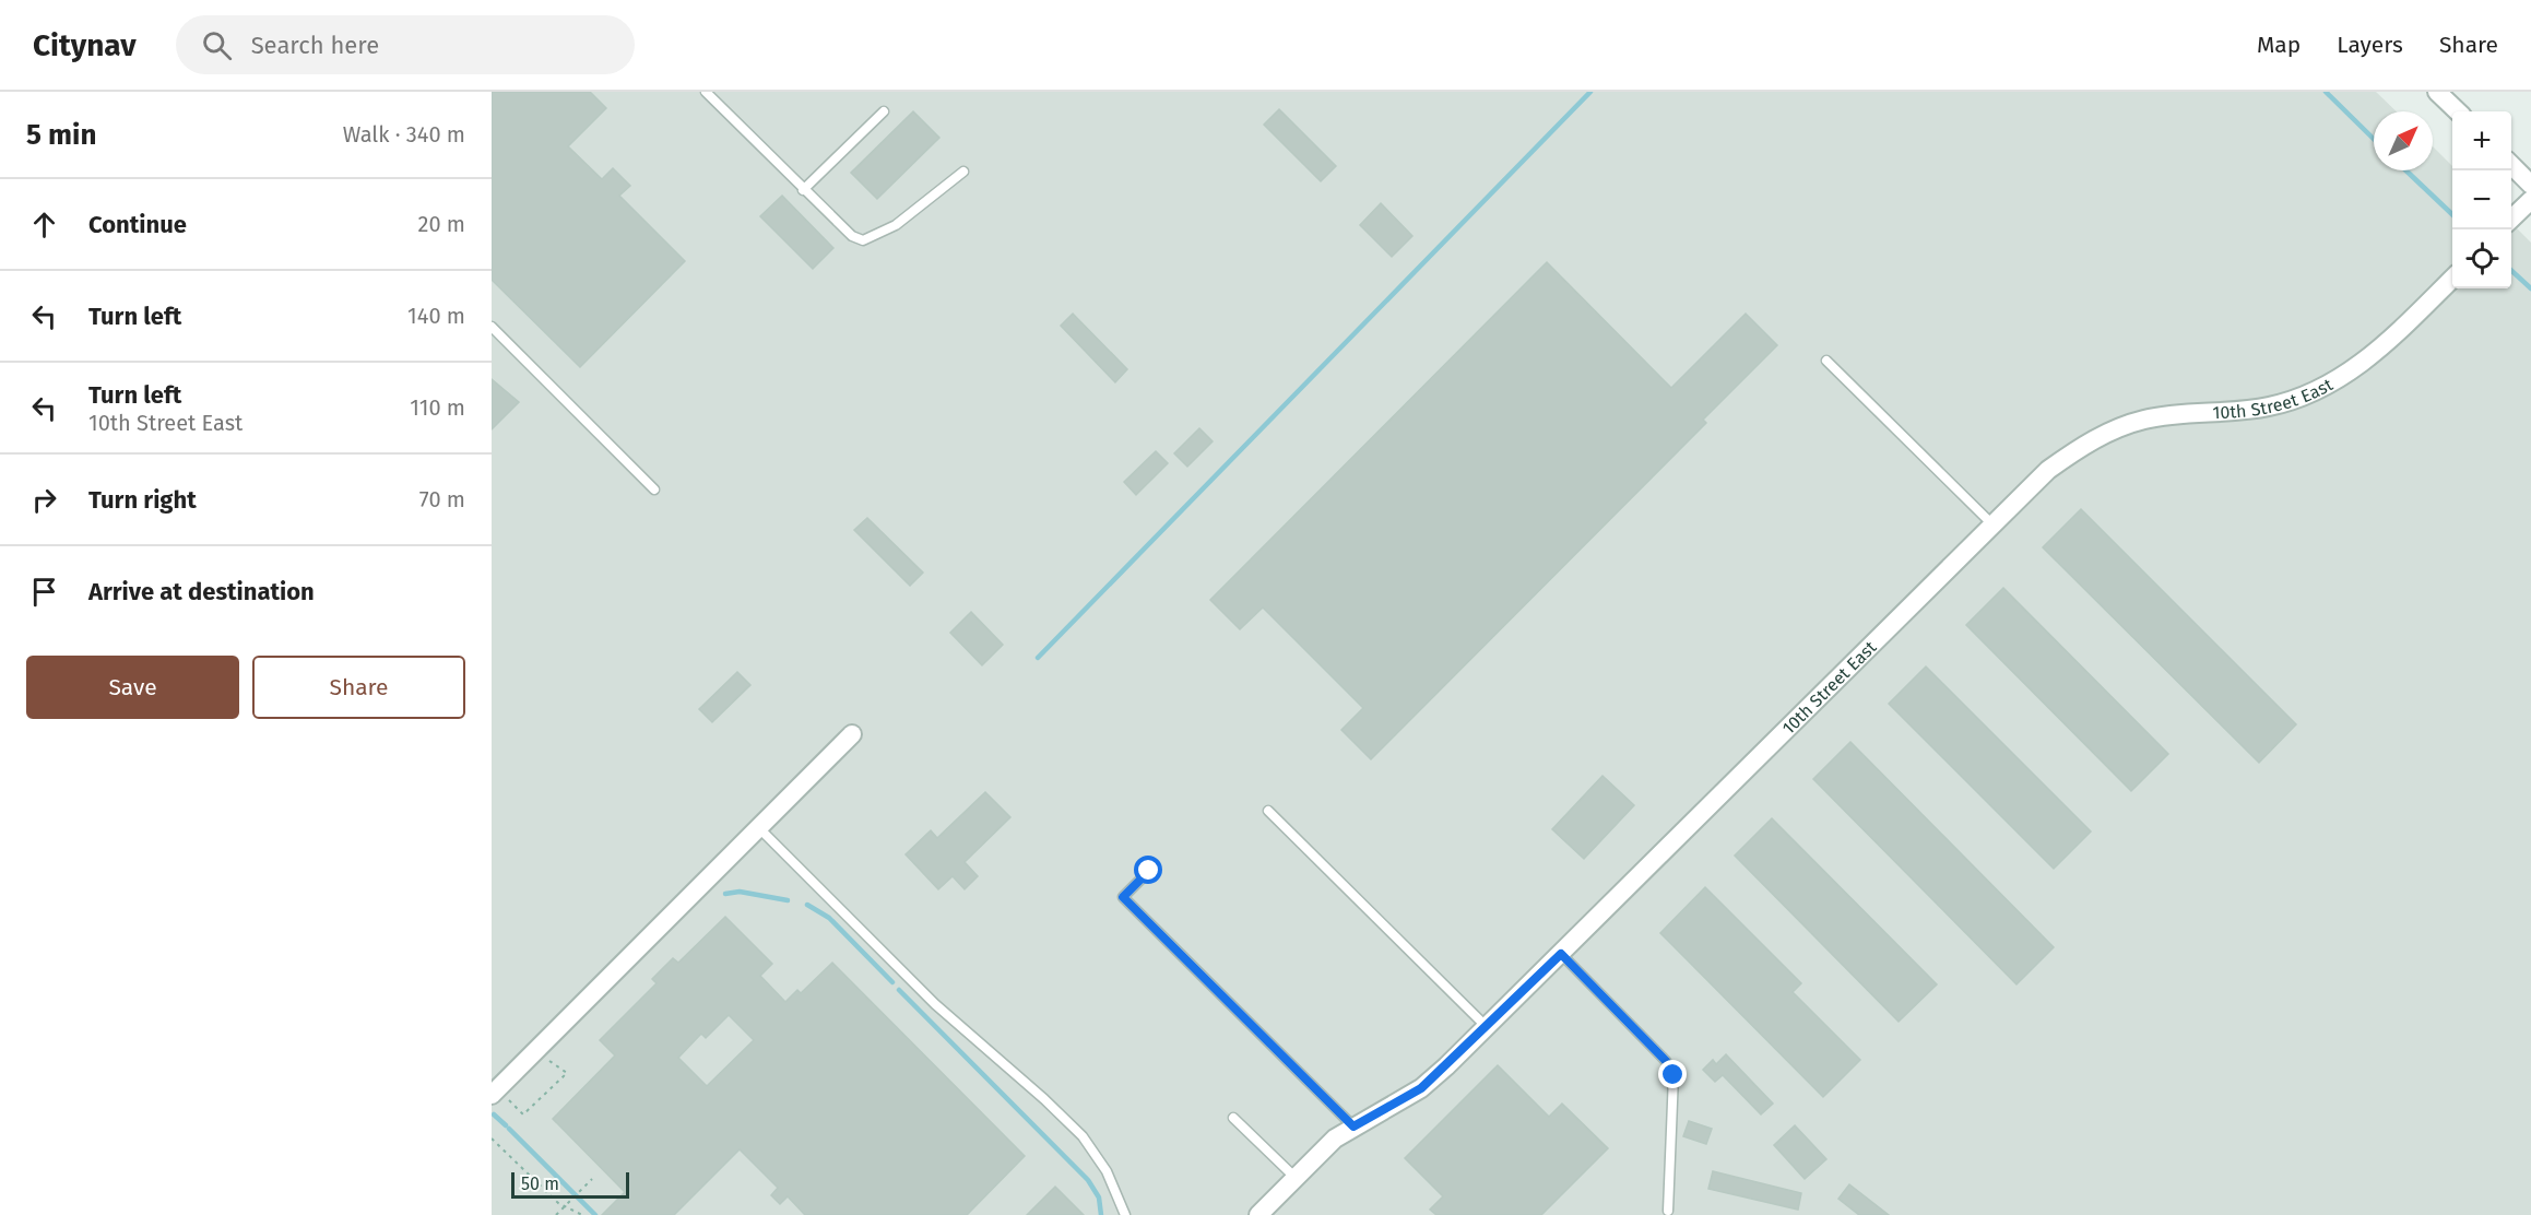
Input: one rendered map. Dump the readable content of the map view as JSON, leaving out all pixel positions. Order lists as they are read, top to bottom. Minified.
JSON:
{"streets":{"street":["10th Street East"]},"scale_bar":"50 m","north":"top right","page":{"header":"Citynav","search":"Search here","nav":["Map","Layers","Share"],"heading":["5 min","Walk · 340 m"],"map_buttons":["+","−"],"list":[["Continue","20 m"],["Turn left","140 m"],["Turn left","10th Street East","110 m"],["Turn right","70 m"],"Arrive at destination"],"buttons":["Save","Share"],"scale":"50 m"}}
